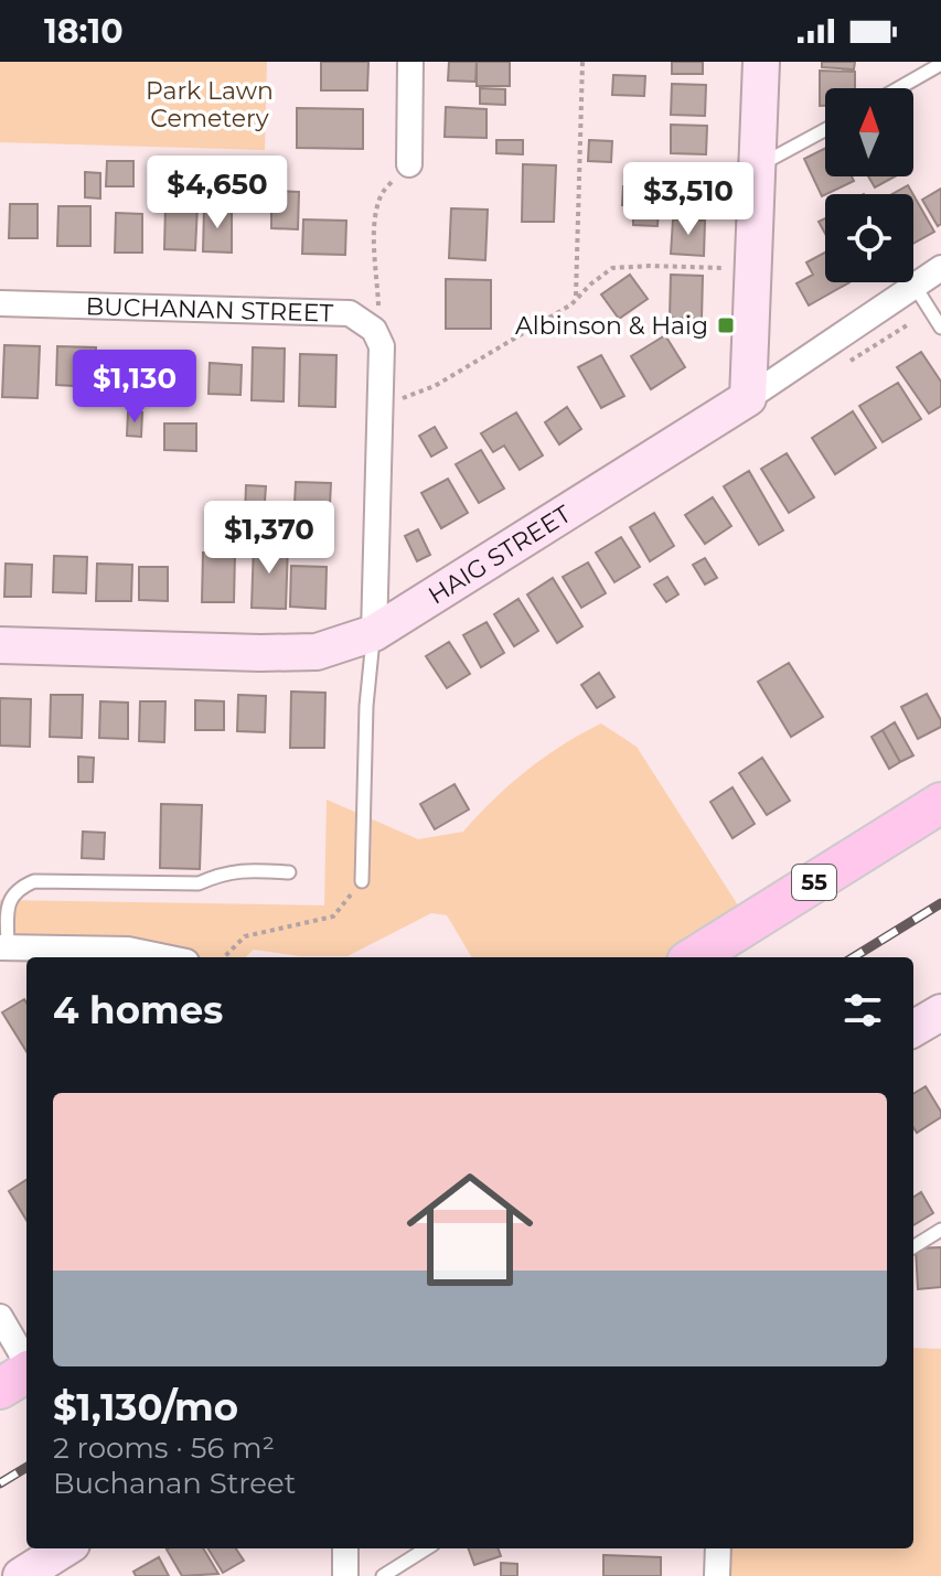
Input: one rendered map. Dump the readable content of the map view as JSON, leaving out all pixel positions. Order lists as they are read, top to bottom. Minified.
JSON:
{"streets":{"main road":["55"],"street":["BUCHANAN STREET","HAIG STREET"]},"parks":["Park Lawn Cemetery"],"places":{"transit":["Albinson & Haig"]},"north":"top","page":{"status":"18:10","price":["$4,650","$3,510","$1,130","$1,370"],"heading":"4 homes","list":[{"name":"$1,130/mo","note":"2 rooms · 56 m² · Buchanan Street"}]}}
